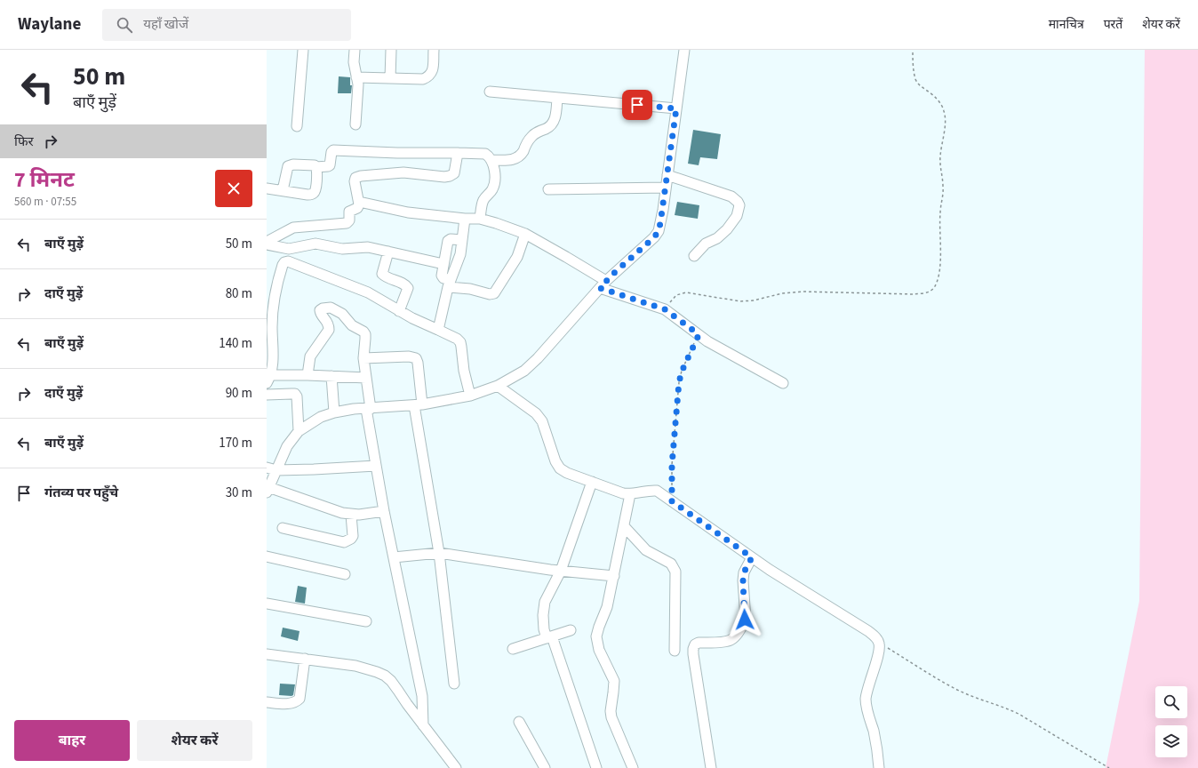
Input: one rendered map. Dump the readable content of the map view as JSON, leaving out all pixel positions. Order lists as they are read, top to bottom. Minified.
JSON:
{"page":{"header":"Waylane","search":"यहाँ खोजें","nav":["मानचित्र","परतें","शेयर करें"],"turn":["50 m","बाएँ मुड़ें"],"then":"फिर","heading":["7 मिनट","560 m · 07:55"],"list":[{"name":"बाएँ मुड़ें","value":"50 m"},{"name":"दाएँ मुड़ें","value":"80 m"},{"name":"बाएँ मुड़ें","value":"140 m"},{"name":"दाएँ मुड़ें","value":"90 m"},{"name":"बाएँ मुड़ें","value":"170 m"},{"name":"गंतव्य पर पहुँचे","value":"30 m"}],"buttons":["बाहर","शेयर करें"]}}
